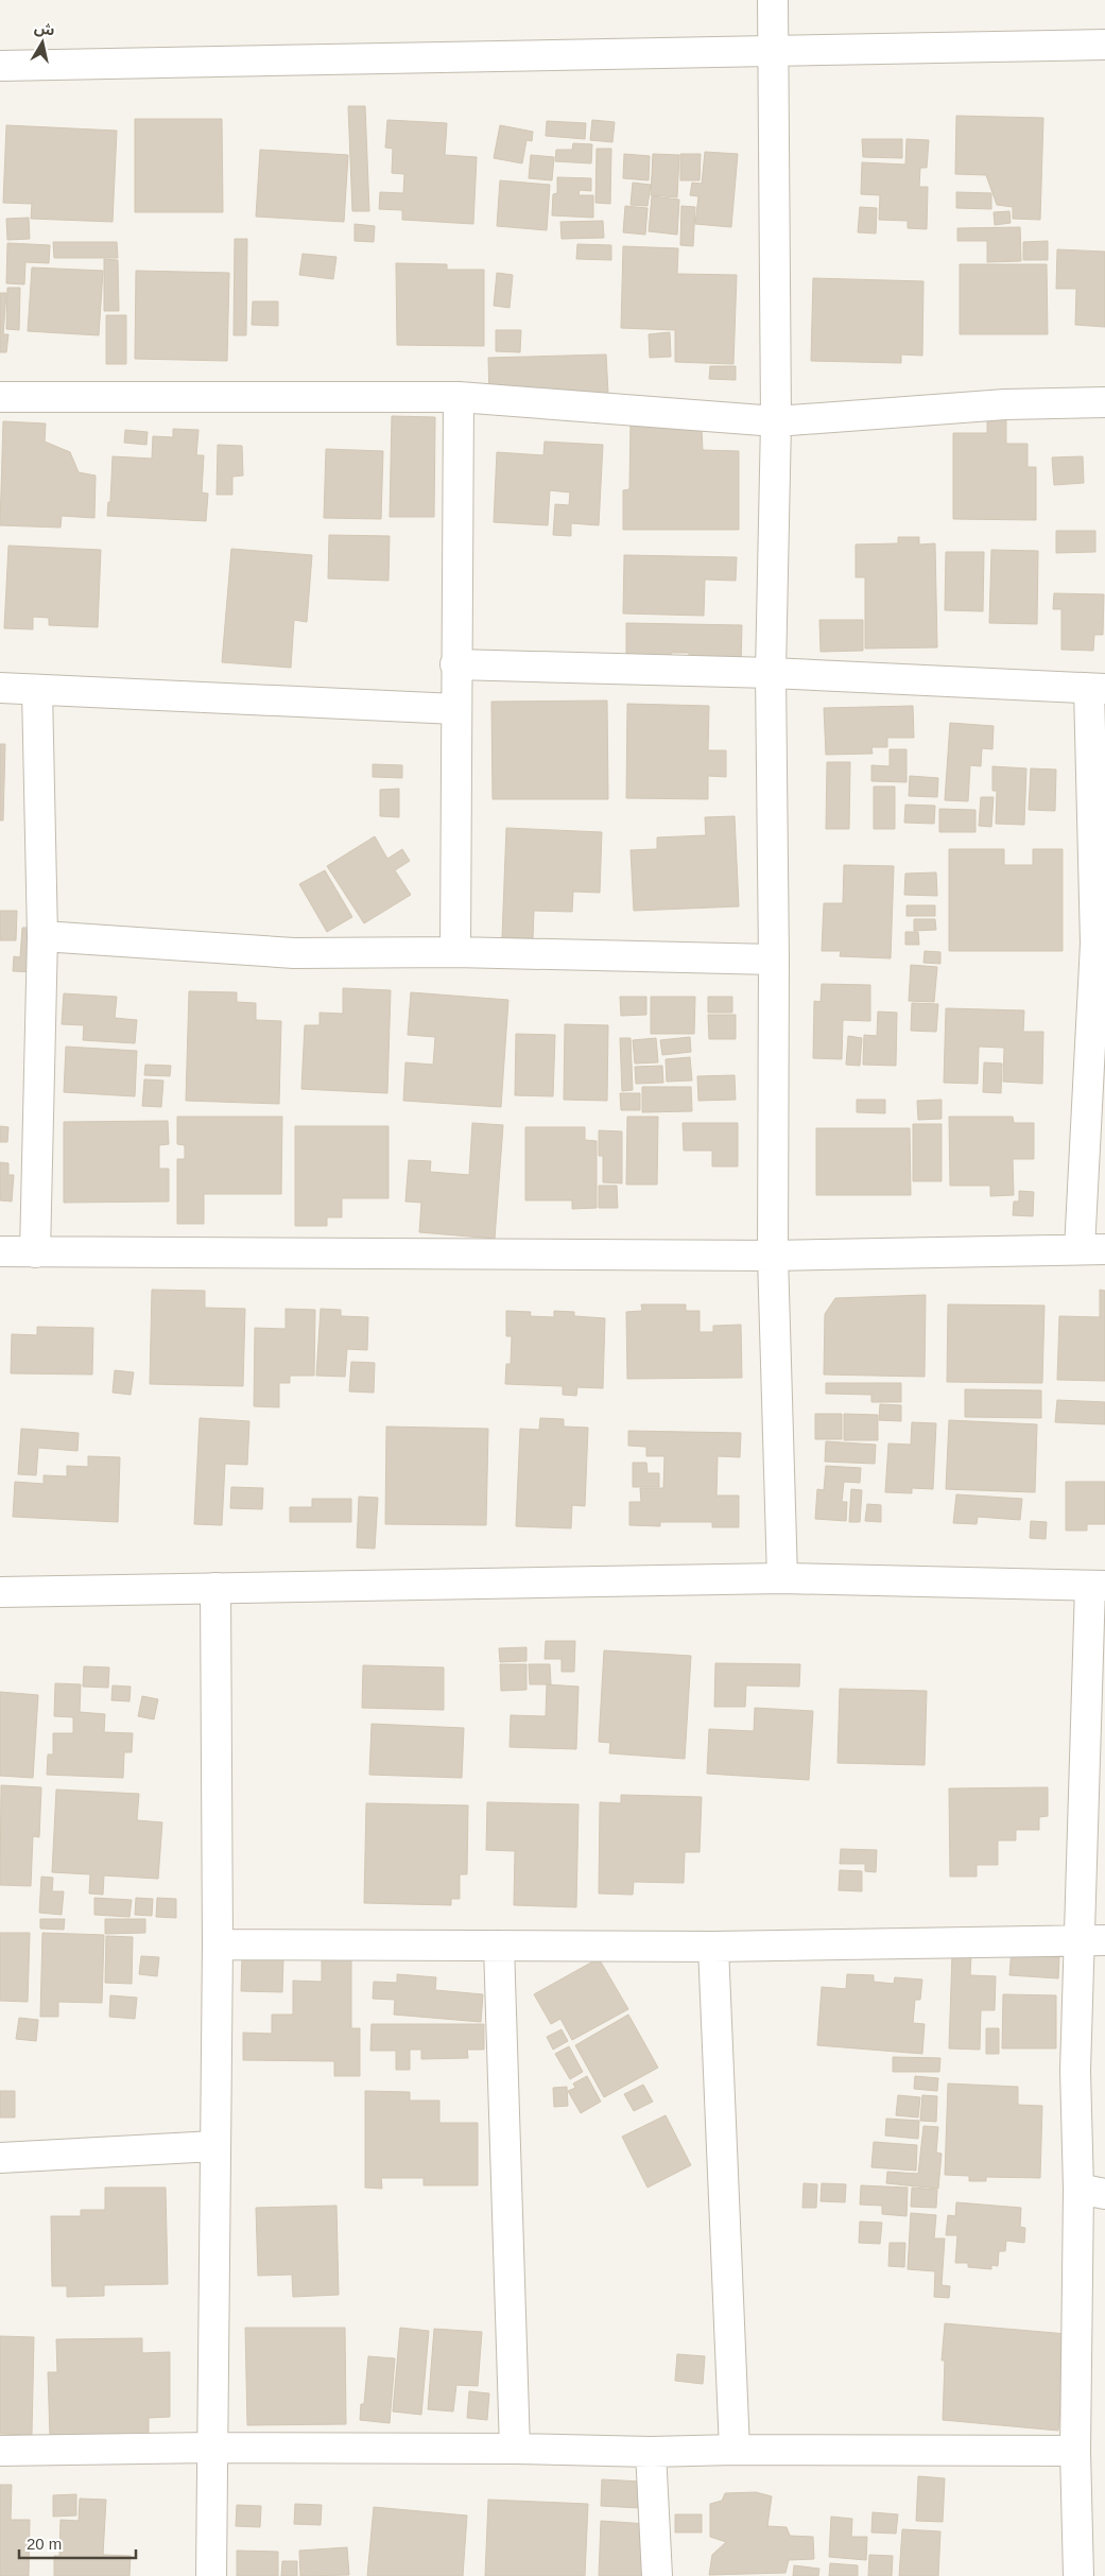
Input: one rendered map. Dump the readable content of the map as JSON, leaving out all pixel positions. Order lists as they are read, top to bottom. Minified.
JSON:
{"scale_bar":"20 m","north":"top"}
